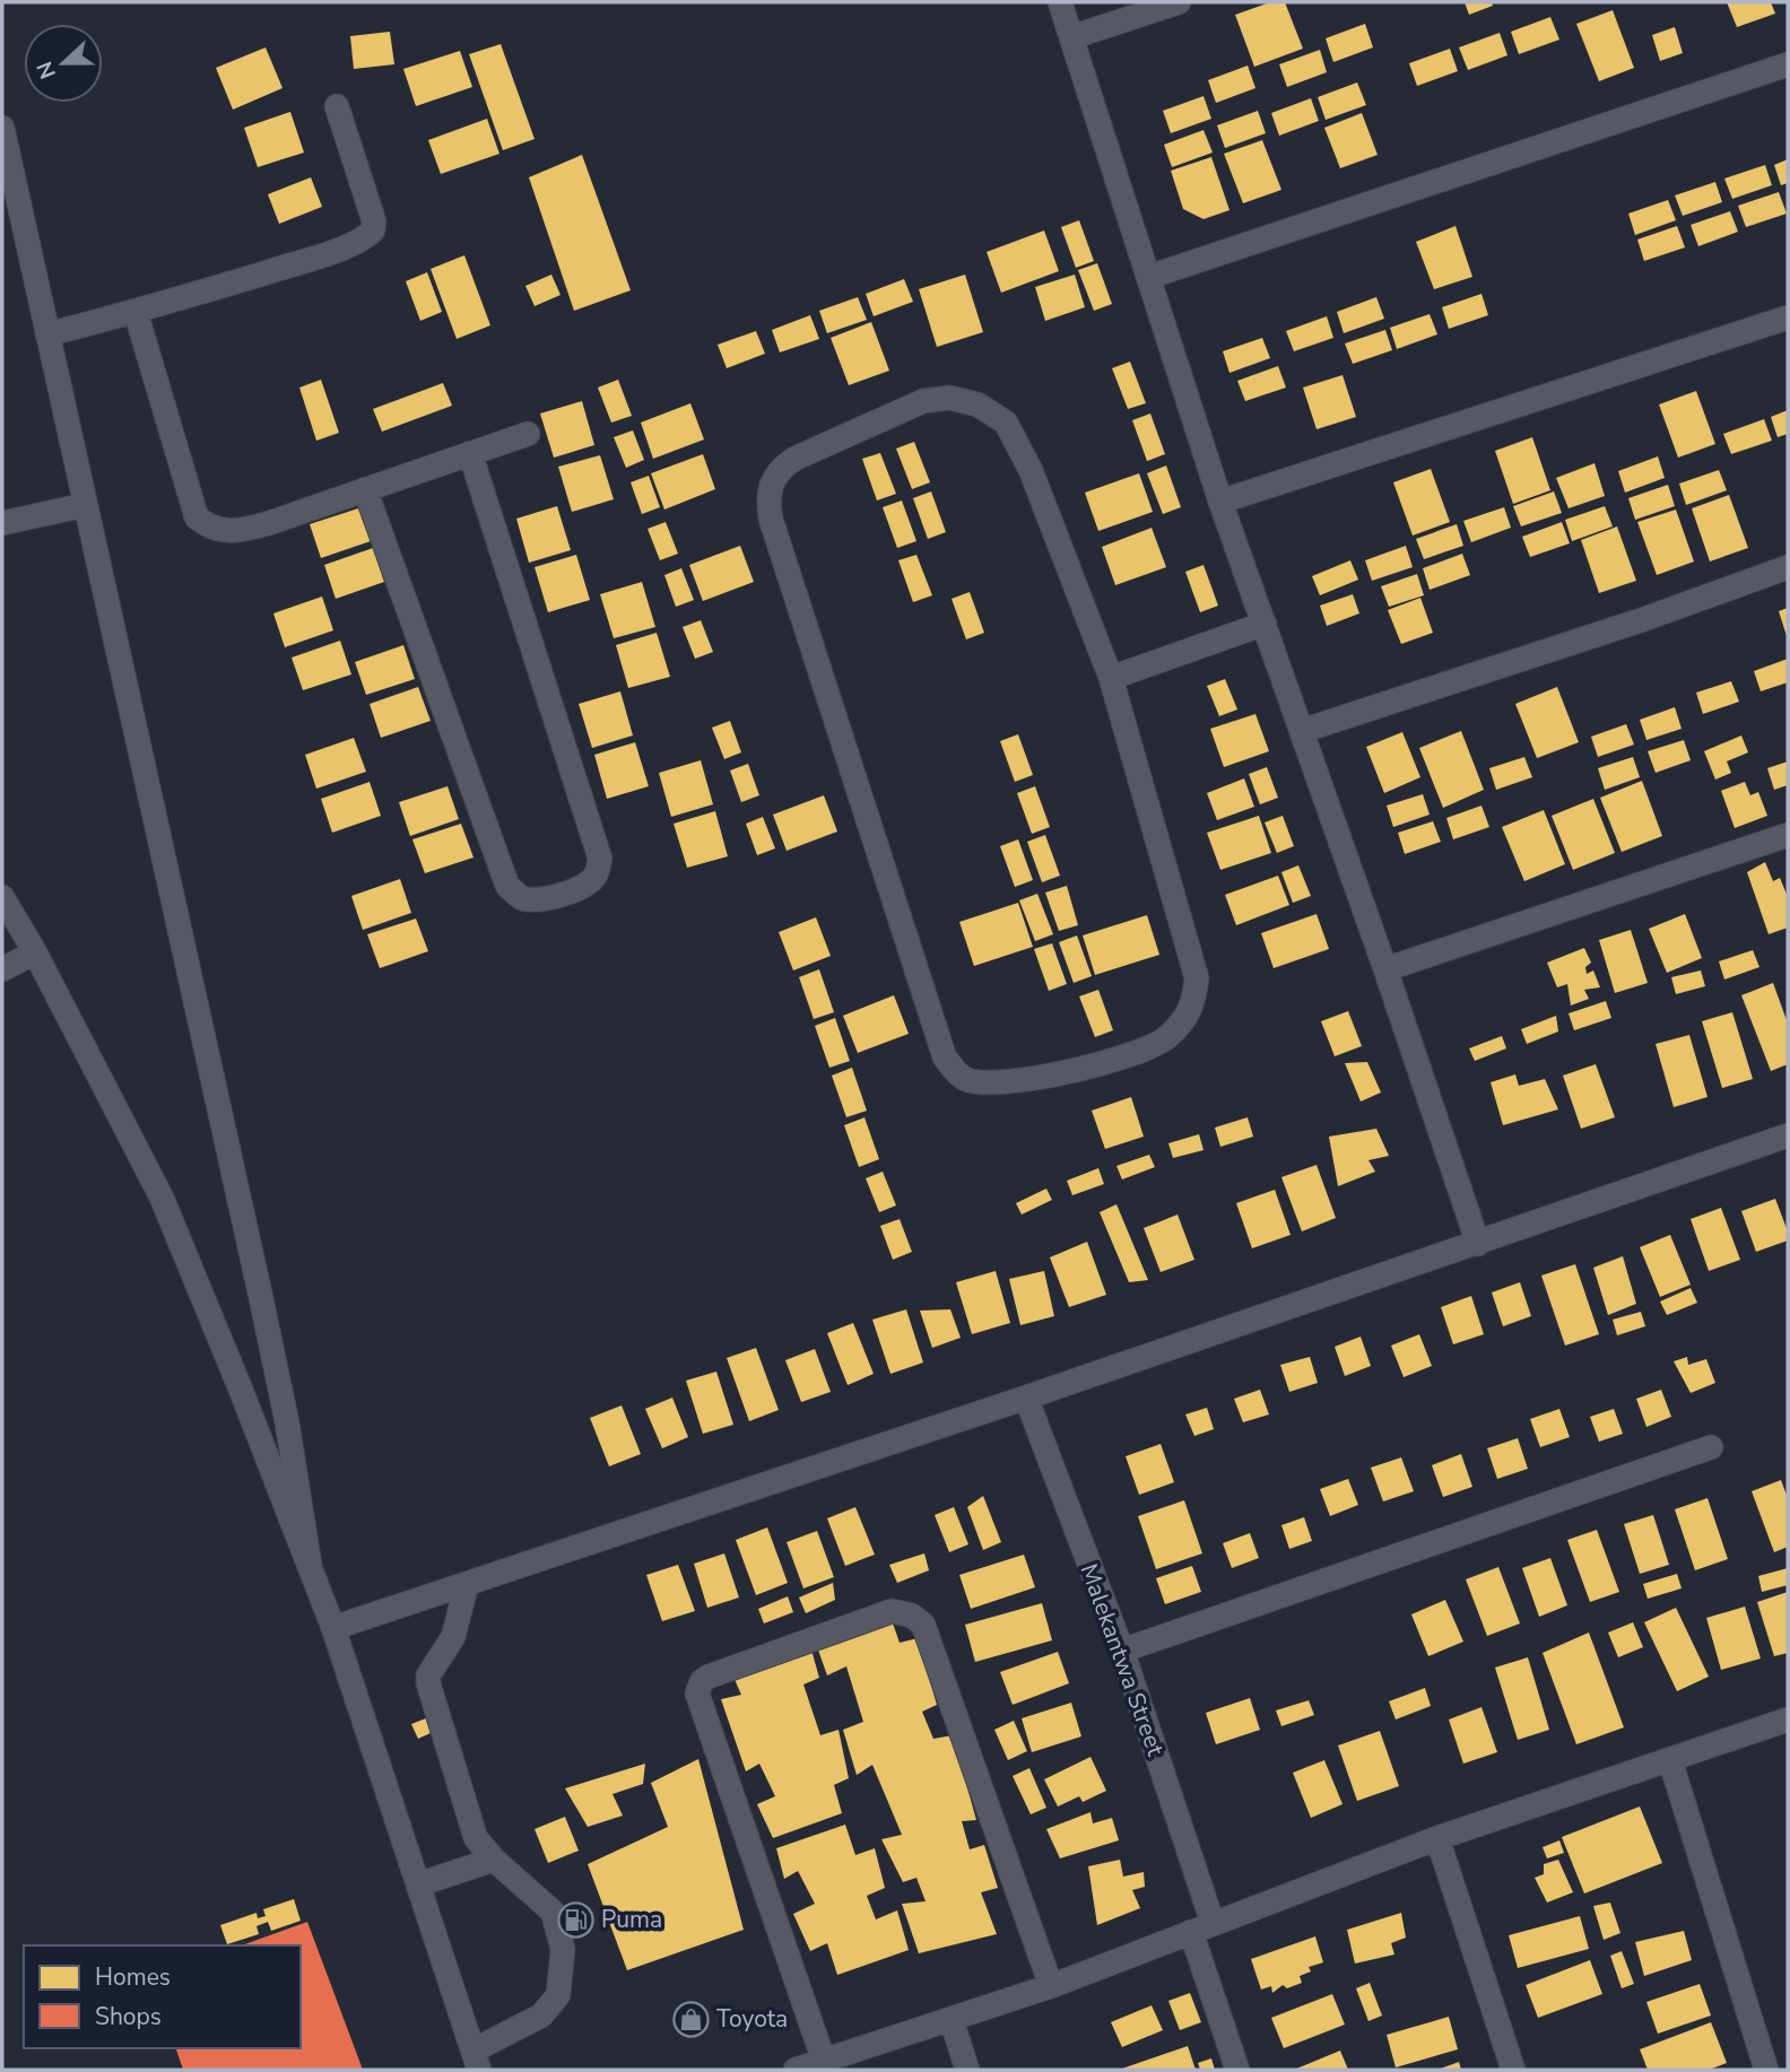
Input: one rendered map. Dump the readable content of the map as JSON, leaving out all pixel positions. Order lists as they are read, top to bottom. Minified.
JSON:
{"streets":{"street":["Malekantwa Street"]},"places":{"fuel station":["Puma"],"shop":["Toyota"]},"legend":["Homes","Shops"],"north":"left"}
